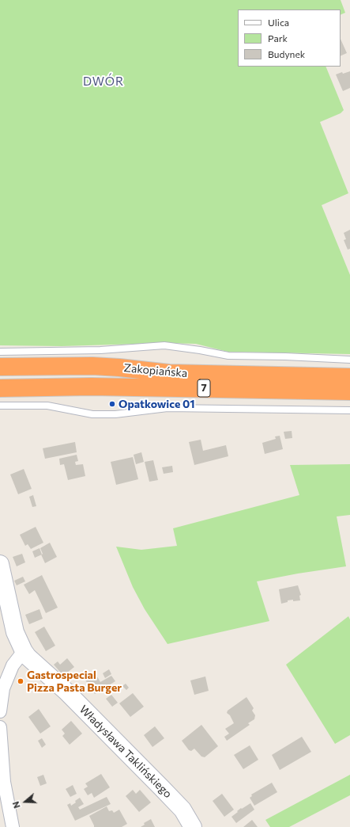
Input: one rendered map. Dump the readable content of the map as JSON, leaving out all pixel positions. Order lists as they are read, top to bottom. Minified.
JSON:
{"streets":{"highway":["Zakopiańska","7"],"street":["Władysława Taklińskiego"]},"districts":["DWÓR"],"places":["Opatkowice 01","Gastrospecial Pizza Pasta Burger"],"legend":["Ulica","Park","Budynek"],"north":"left"}
